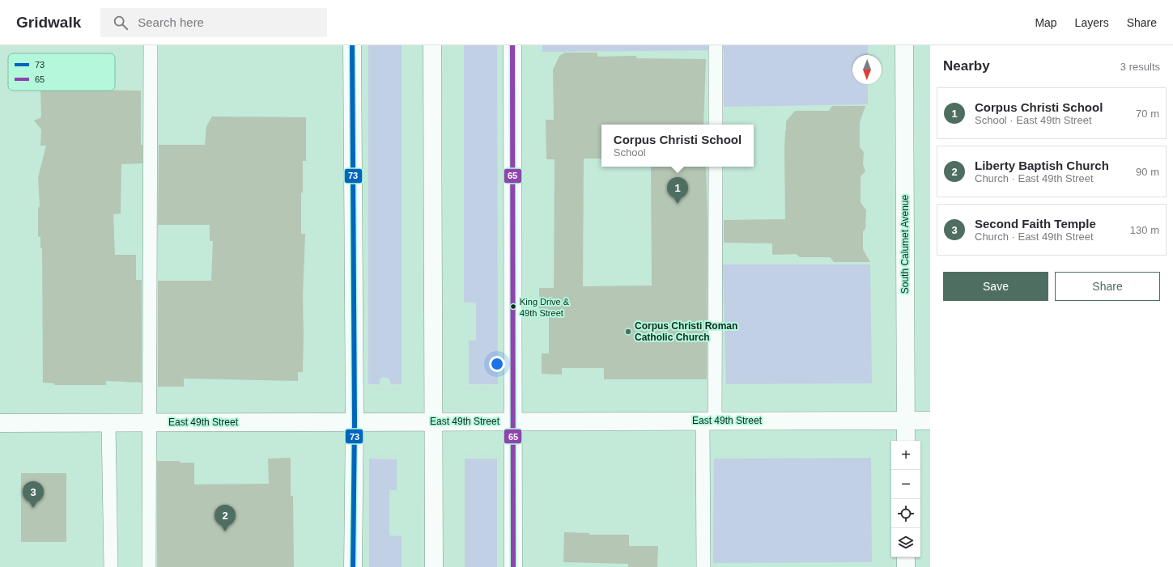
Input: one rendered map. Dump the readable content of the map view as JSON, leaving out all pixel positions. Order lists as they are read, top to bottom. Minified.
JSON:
{"streets":{"street":["South Calumet Avenue","East 49th Street"]},"crossings":[["South Calumet Avenue","East 49th Street"]],"places":["King Drive & 49th Street","Corpus Christi Roman Catholic Church"],"lines":["transit line 73","transit line 65"],"legend":["73","65"],"north":"bottom","page":{"header":"Gridwalk","search":"Search here","nav":["Map","Layers","Share"],"heading":["Nearby","3 results"],"list":[{"mark":"1","name":"Corpus Christi School","note":"School · East 49th Street","value":"70 m"},{"mark":"2","name":"Liberty Baptish Church","note":"Church · East 49th Street","value":"90 m"},{"mark":"3","name":"Second Faith Temple","note":"Church · East 49th Street","value":"130 m"}],"popup":["Corpus Christi School","School"],"pins":["1","3","2"],"buttons":["Save","Share"],"map_buttons":["+","−"]}}
